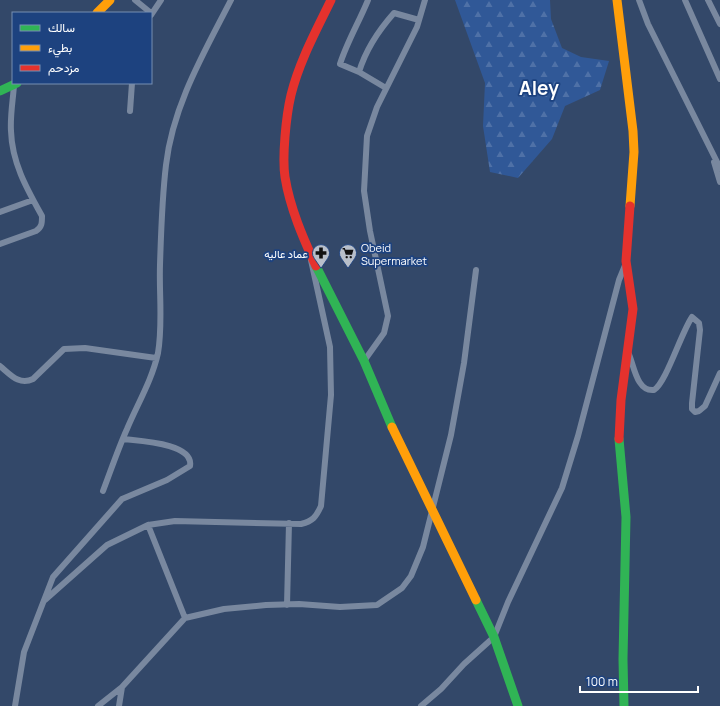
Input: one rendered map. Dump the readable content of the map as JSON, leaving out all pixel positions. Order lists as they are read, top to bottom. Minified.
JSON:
{"districts":["Aley"],"places":{"pharmacy":["عماد عاليه"],"supermarket":["Obeid Supermarket"]},"legend":["سالك","بطيء","مزدحم"],"scale_bar":"100 m"}
